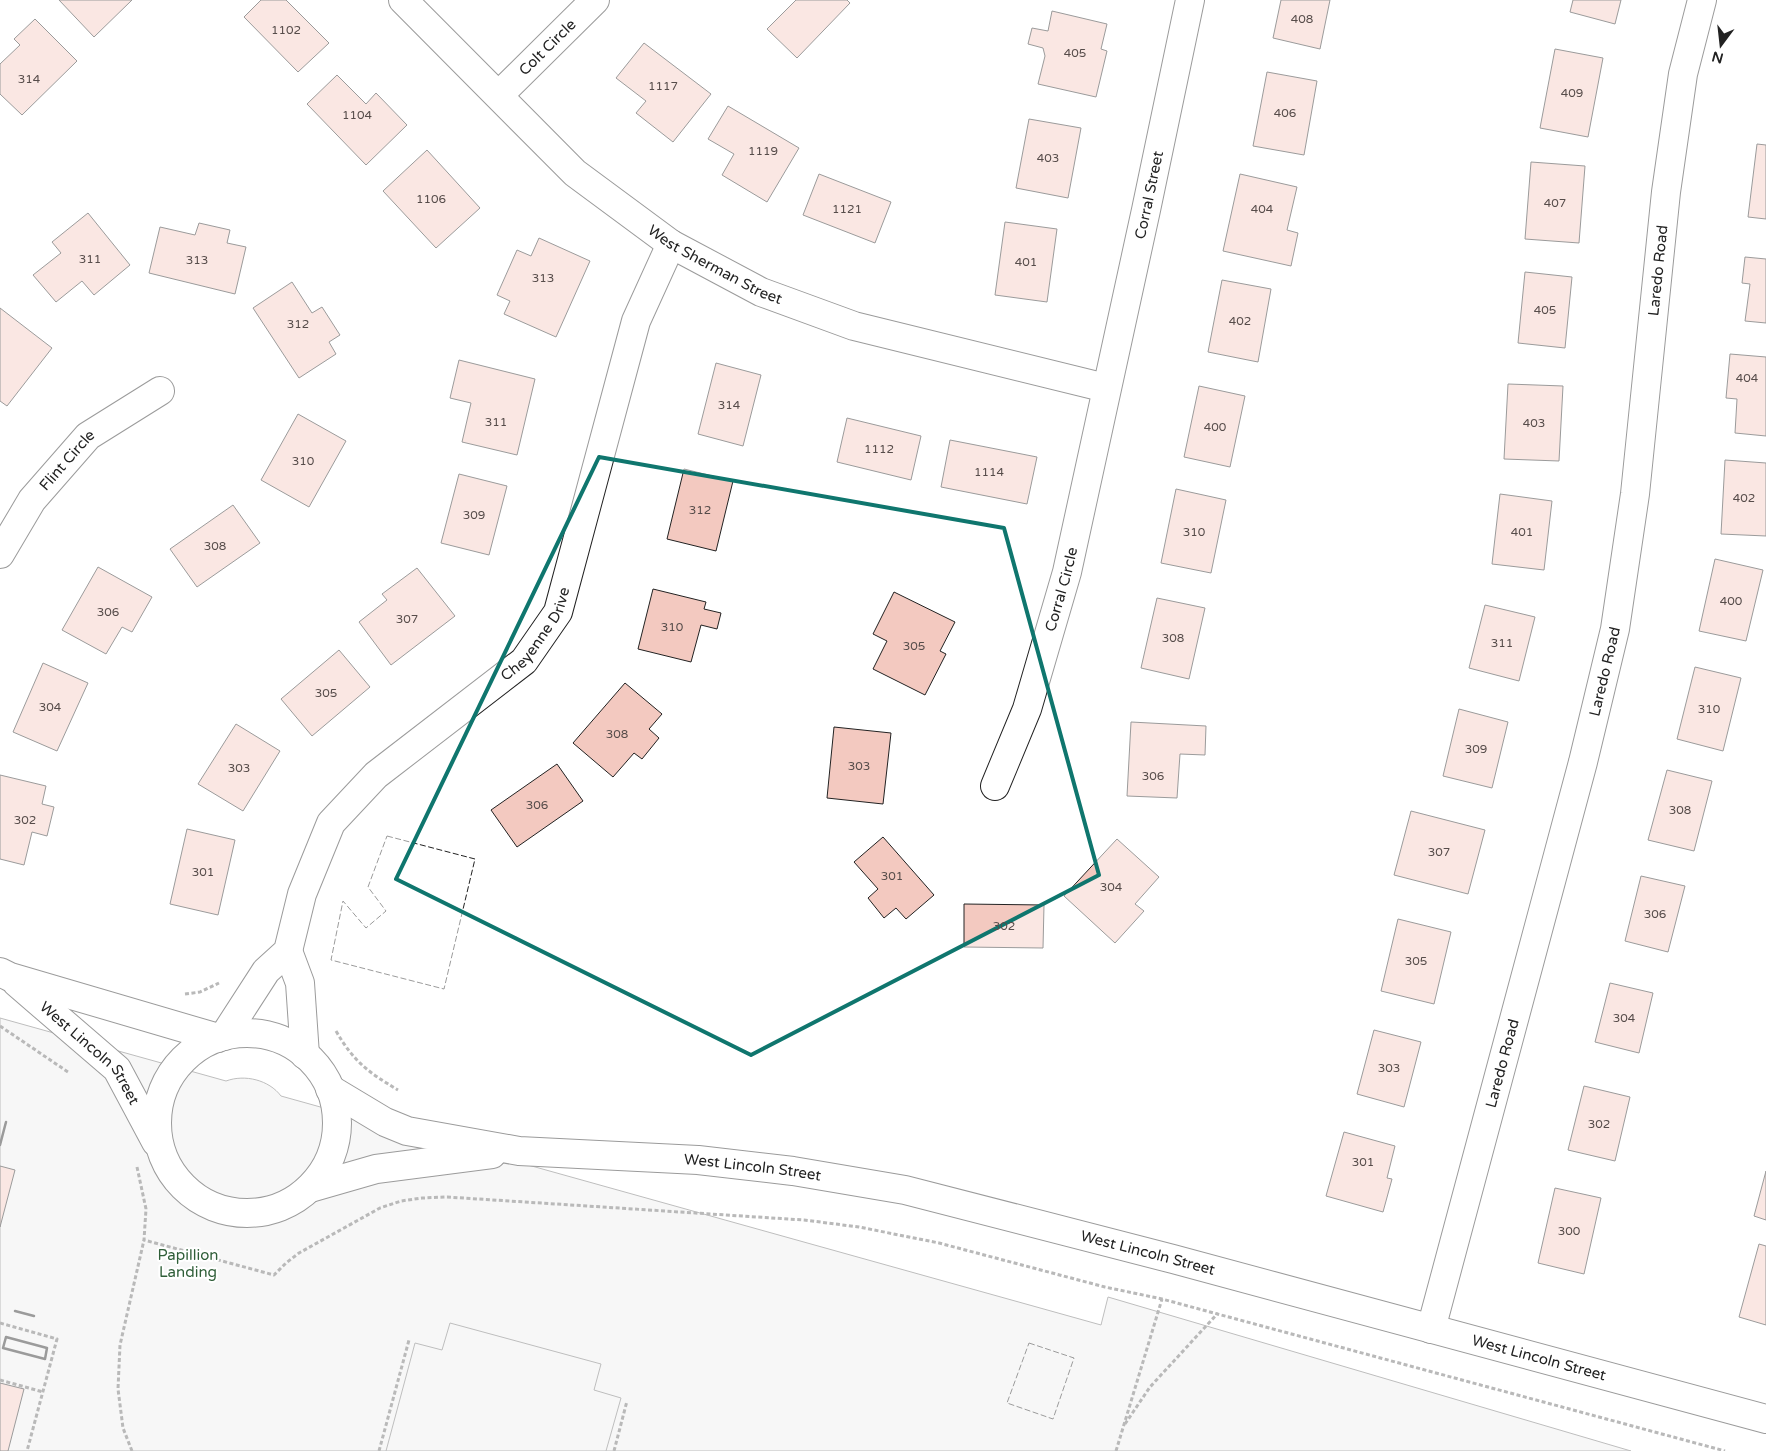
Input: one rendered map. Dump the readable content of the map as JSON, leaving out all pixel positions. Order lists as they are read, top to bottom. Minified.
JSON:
{"streets":{"street":["Colt Circle","Corral Street","West Sherman Street","Laredo Road","Flint Circle","Corral Circle","Cheyenne Drive","West Lincoln Street"]},"crossings":[["Colt Circle","West Sherman Street"],["Corral Street","West Sherman Street"],["Corral Street","Corral Circle"],["West Sherman Street","Corral Circle"],["West Sherman Street","Cheyenne Drive"],["Laredo Road","West Lincoln Street"]],"parks":["Papillion Landing"],"house_numbers":["408","1102","405","314","1117","409","406","1104","1119","403","1106","407","1121","404","311","313","401","313","405","402","312","404","314","311","403","400","1112","310","1114","402","312","309","310","401","308","400","306","307","310","308","311","305","305","304","310","308","309","303","303","306","306","308","302","307","301","301","304","306","302","305","304","303","302","301","300"],"north":"bottom"}
